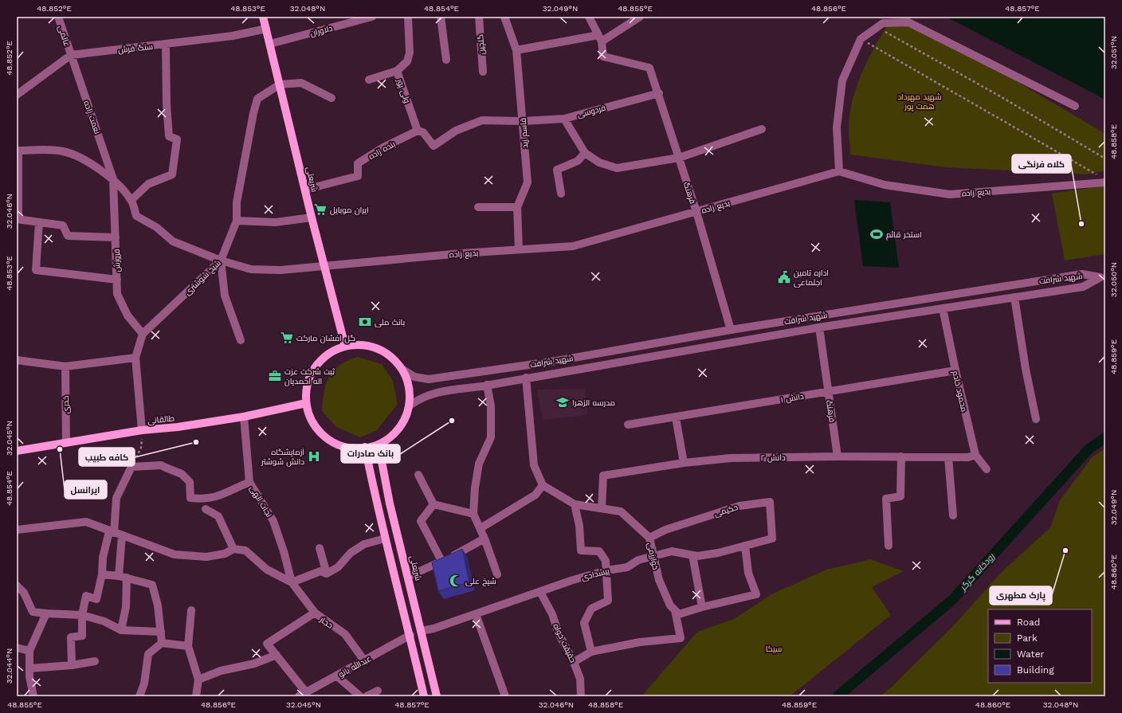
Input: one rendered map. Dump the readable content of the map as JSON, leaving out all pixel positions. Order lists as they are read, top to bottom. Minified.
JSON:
{"streets":{"main road":["شریعتی","طالقانی"],"street":["دلاوران","عالمی","گلچین","سنگ فرش","ولی پور","فردوسی","نعمت زاده","قاسم زید","بنده زاده","بدیع زاده","فرهنگ","فروزش","شیخ شوشتری","شهید شرافت","محمود خادم","دانش ۱","خدری","دانش ۲","نجات الهی","حکیمی","خوارزمی","پیشدادی","حجار","حقیقت خواه","عبدالله بانو"]},"crossings":[["دلاوران","شریعتی"],["عالمی","سنگ فرش"],["عالمی","نعمت زاده"],["سنگ فرش","نعمت زاده"],["سنگ فرش","شریعتی"],["ولی پور","فردوسی"],["ولی پور","بنده زاده"],["فردوسی","قاسم زید"],["فردوسی","بنده زاده"],["فردوسی","فرهنگ"],["نعمت زاده","فروزش"],["قاسم زید","بدیع زاده"],["بنده زاده","شریعتی"],["شریعتی","بدیع زاده"],["شریعتی","شیخ شوشتری"],["شریعتی","شهید شرافت"],["شریعتی","طالقانی"],["شریعتی","پیشدادی"],["بدیع زاده","فرهنگ"],["بدیع زاده","شیخ شوشتری"],["فرهنگ","شهید شرافت"],["فرهنگ","دانش ۱"],["فرهنگ","دانش ۲"],["فروزش","شیخ شوشتری"],["شهید شرافت","محمود خادم"],["شهید شرافت","طالقانی"],["محمود خادم","دانش ۱"],["محمود خادم","دانش ۲"],["خدری","طالقانی"],["طالقانی","نجات الهی"],["دانش ۲","خوارزمی"],["نجات الهی","حجار"],["حکیمی","خوارزمی"],["حکیمی","پیشدادی"],["خوارزمی","پیشدادی"],["پیشدادی","حقیقت خواه"],["حجار","عبدالله بانو"]],"water":["رودخانه گرگر"],"parks":["شهید مهرداد همت پور","سیکا"],"places":{"supermarket":["ایران موبایل","گل افشان مارکت"],"other":["کلاه فرنگی","بانک صادرات","کافه طبیب","ایرانسل","پارک مطهری"],"sports":["استخر قائم"],"public building":["اداره تامین اجتماعی"],"bank":["بانک ملی"],"office":["ثبت شرکت عزت اله احمدیان"],"school or university":["مدرسه الزهرا"],"hospital":["آزمایشگاه دانش شوشتر"],"mosque":["شیخ علی"]},"legend":["Road","Park","Water","Building"],"coordinates":["48.852°E","48.853°E","32.048°N","48.854°E","32.049°N","48.855°E","48.856°E","48.857°E","32.051°N","48.858°E","32.046°N","32.050°N","48.859°E","32.045°N","48.860°E","32.044°N"]}
